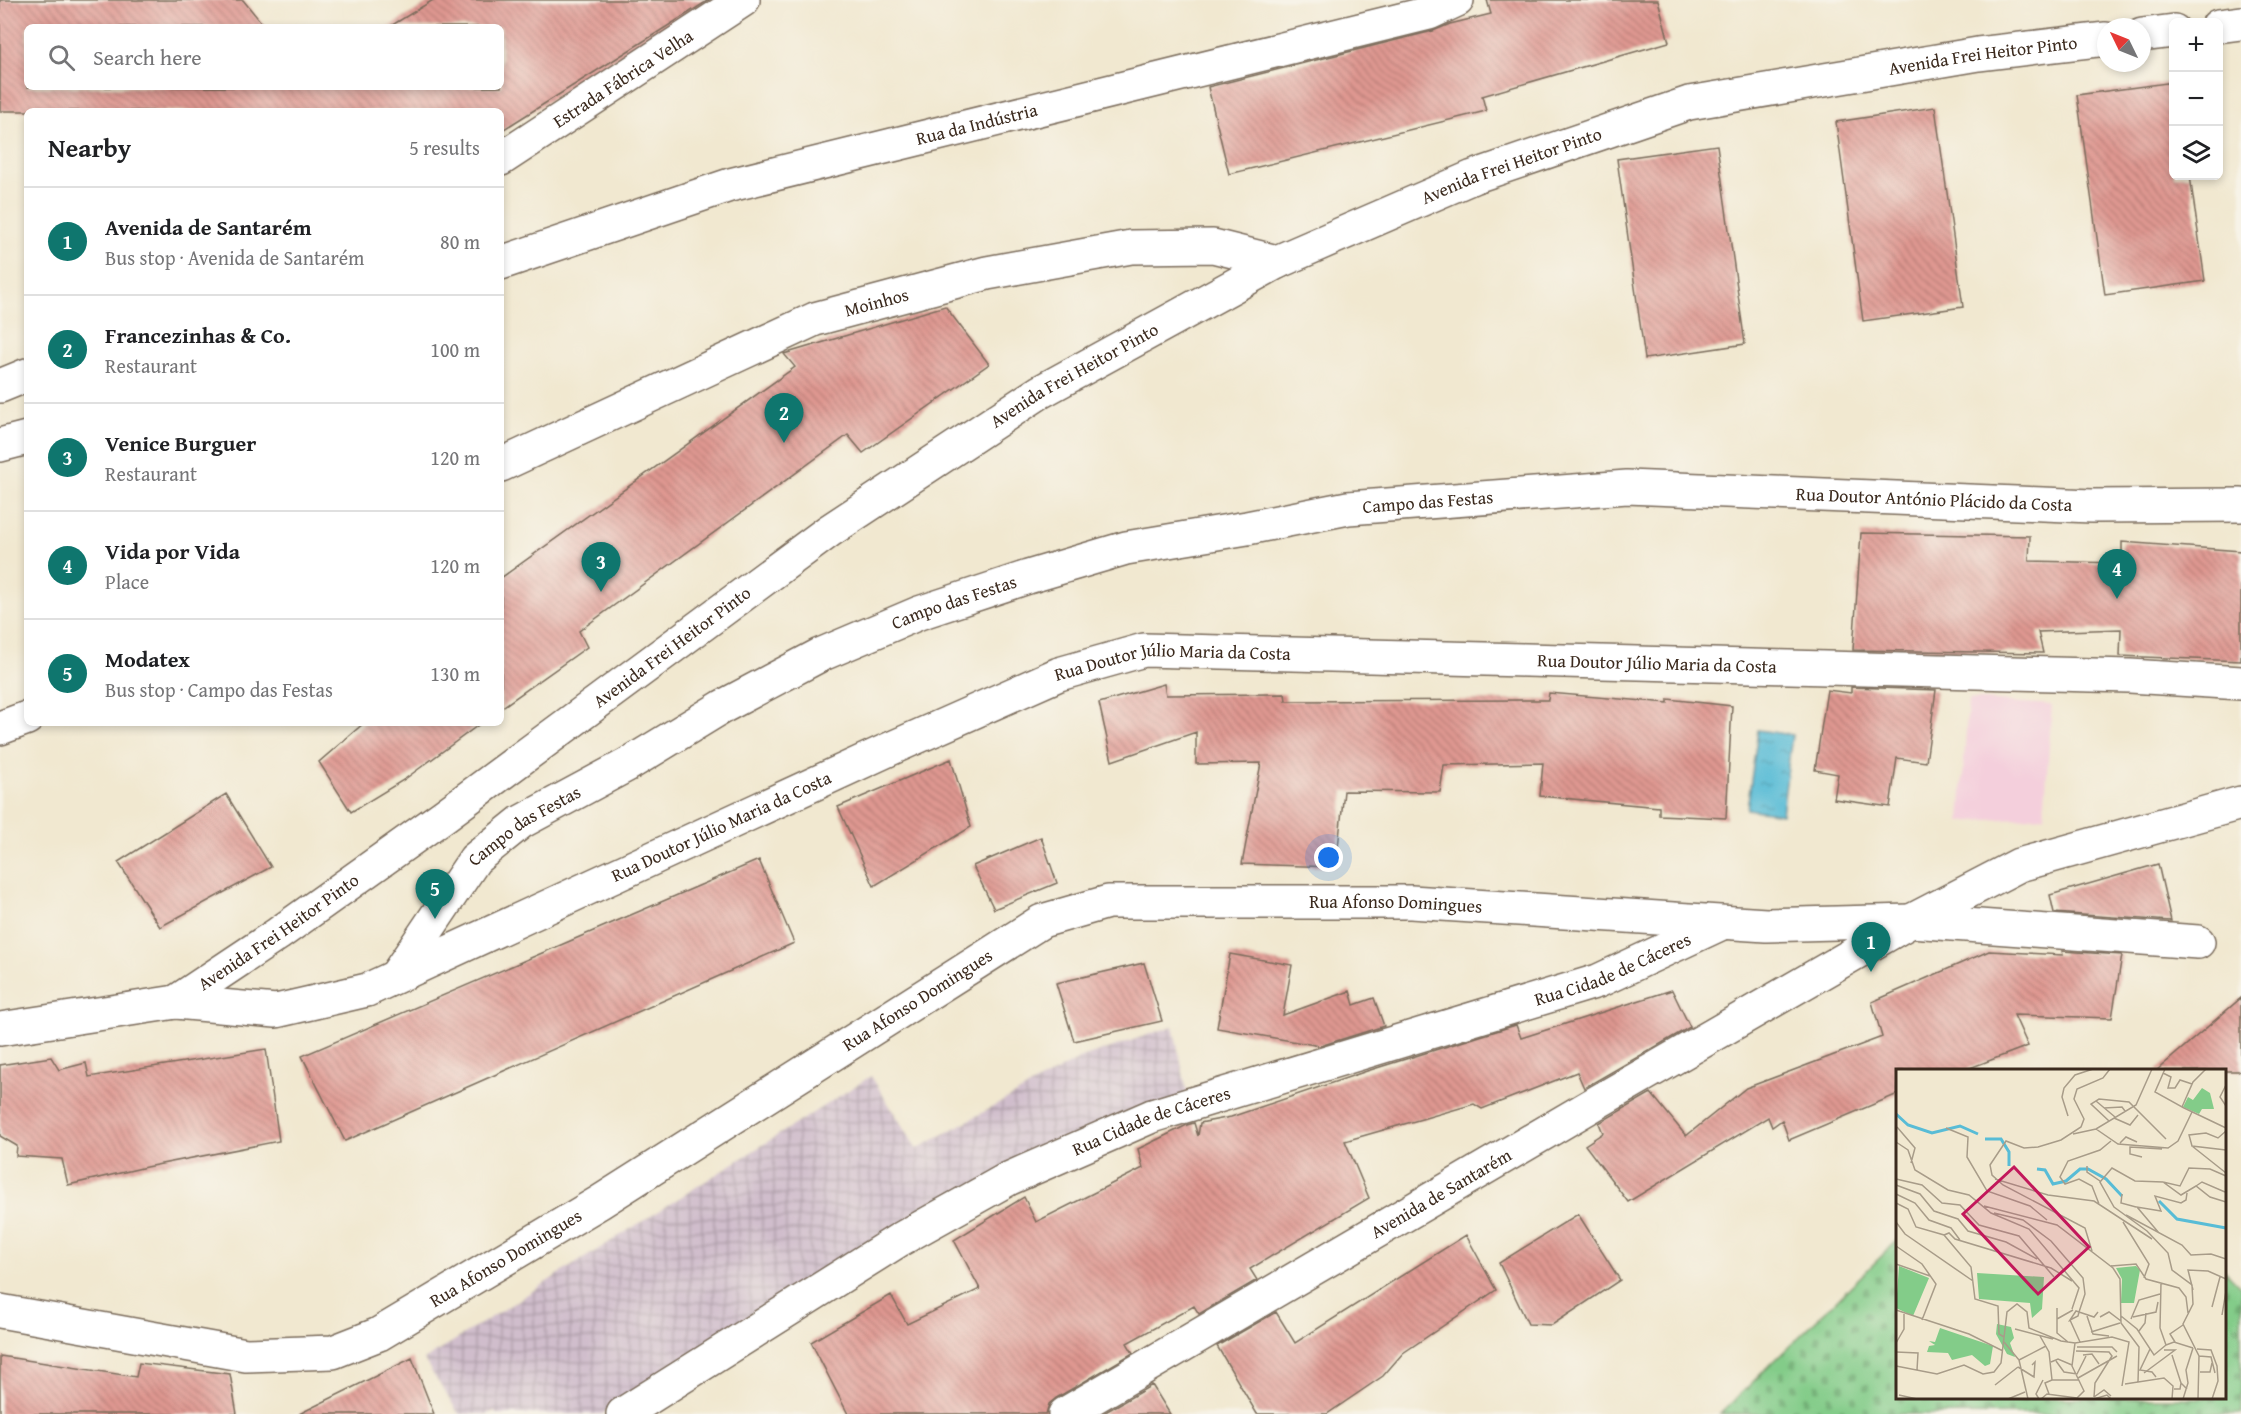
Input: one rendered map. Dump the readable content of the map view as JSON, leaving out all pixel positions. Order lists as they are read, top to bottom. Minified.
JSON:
{"streets":{"street":["Avenida Frei Heitor Pinto","Estrada Fábrica Velha","Rua da Indústria","Moinhos","Rua Doutor António Plácido da Costa","Campo das Festas","Rua Doutor Júlio Maria da Costa","Rua Afonso Domingues","Rua Cidade de Cáceres","Avenida de Santarém"]},"crossings":[["Avenida Frei Heitor Pinto","Moinhos"],["Avenida Frei Heitor Pinto","Rua Doutor Júlio Maria da Costa"],["Rua Doutor António Plácido da Costa","Campo das Festas"],["Campo das Festas","Rua Doutor Júlio Maria da Costa"],["Rua Afonso Domingues","Rua Cidade de Cáceres"],["Rua Afonso Domingues","Avenida de Santarém"]],"north":"top left","page":{"map_buttons":["+","−"],"search":"Search here","heading":["Nearby","5 results"],"list":[{"mark":"1","name":"Avenida de Santarém","note":"Bus stop · Avenida de Santarém","value":"80 m"},{"mark":"2","name":"Francezinhas & Co.","note":"Restaurant","value":"100 m"},{"mark":"3","name":"Venice Burguer","note":"Restaurant","value":"120 m"},{"mark":"4","name":"Vida por Vida","note":"Place","value":"120 m"},{"mark":"5","name":"Modatex","note":"Bus stop · Campo das Festas","value":"130 m"}],"pins":["2","3","4","5","1"]}}
